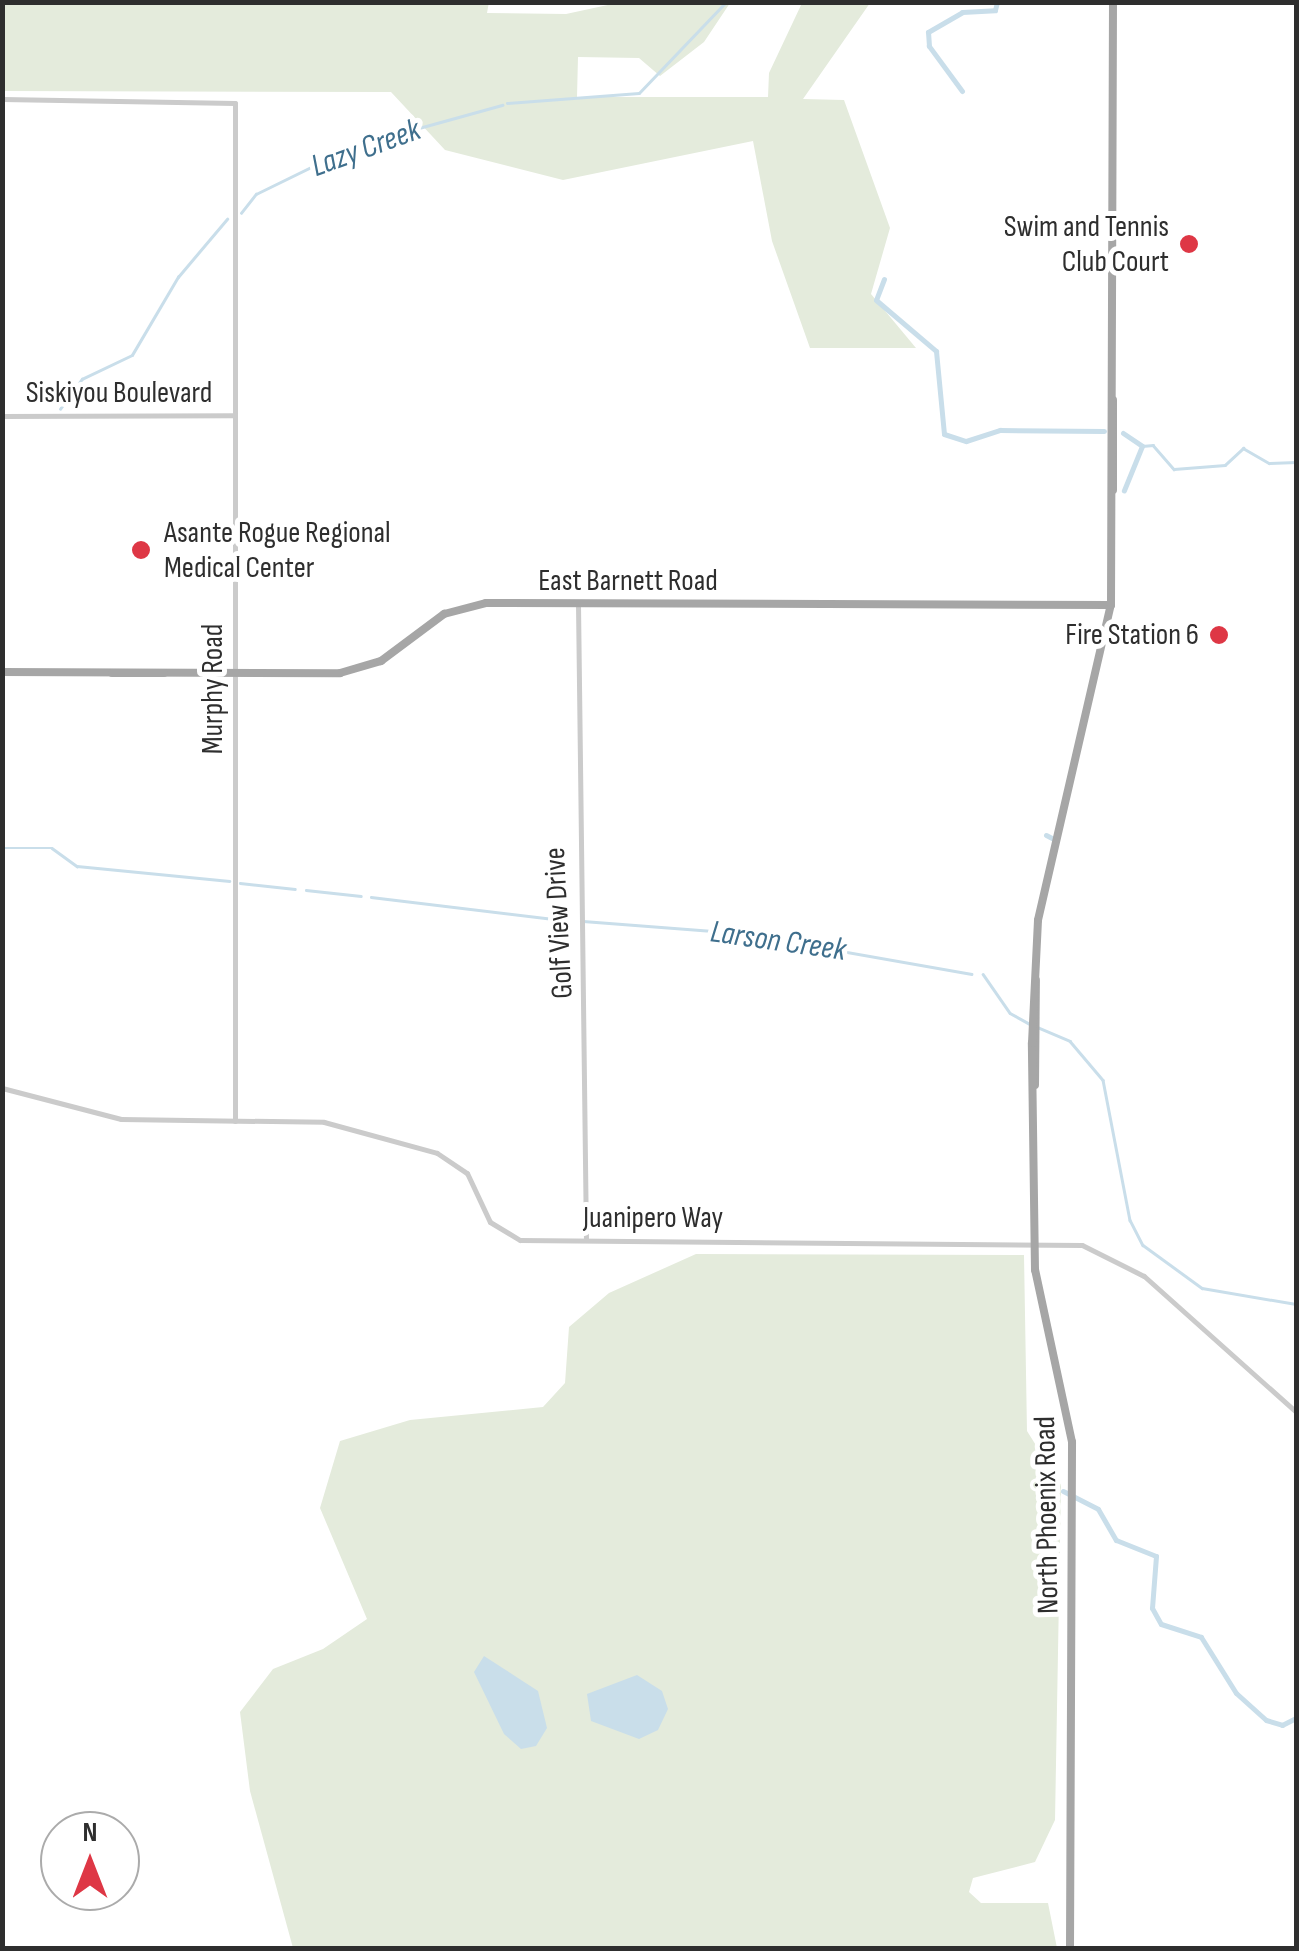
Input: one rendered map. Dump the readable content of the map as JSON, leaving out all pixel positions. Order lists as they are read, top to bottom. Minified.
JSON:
{"streets":{"main road":["East Barnett Road","North Phoenix Road"],"street":["Siskiyou Boulevard","Murphy Road","Golf View Drive","Juanipero Way"]},"crossings":[["Siskiyou Boulevard","Murphy Road"],["East Barnett Road","Murphy Road"],["East Barnett Road","Golf View Drive"],["East Barnett Road","North Phoenix Road"],["Murphy Road","Juanipero Way"],["Golf View Drive","Juanipero Way"],["Juanipero Way","North Phoenix Road"]],"water":["Lazy Creek","Larson Creek"],"places":["Swim and Tennis Club Court","Asante Rogue Regional Medical Center","Fire Station 6"],"north":"top"}
